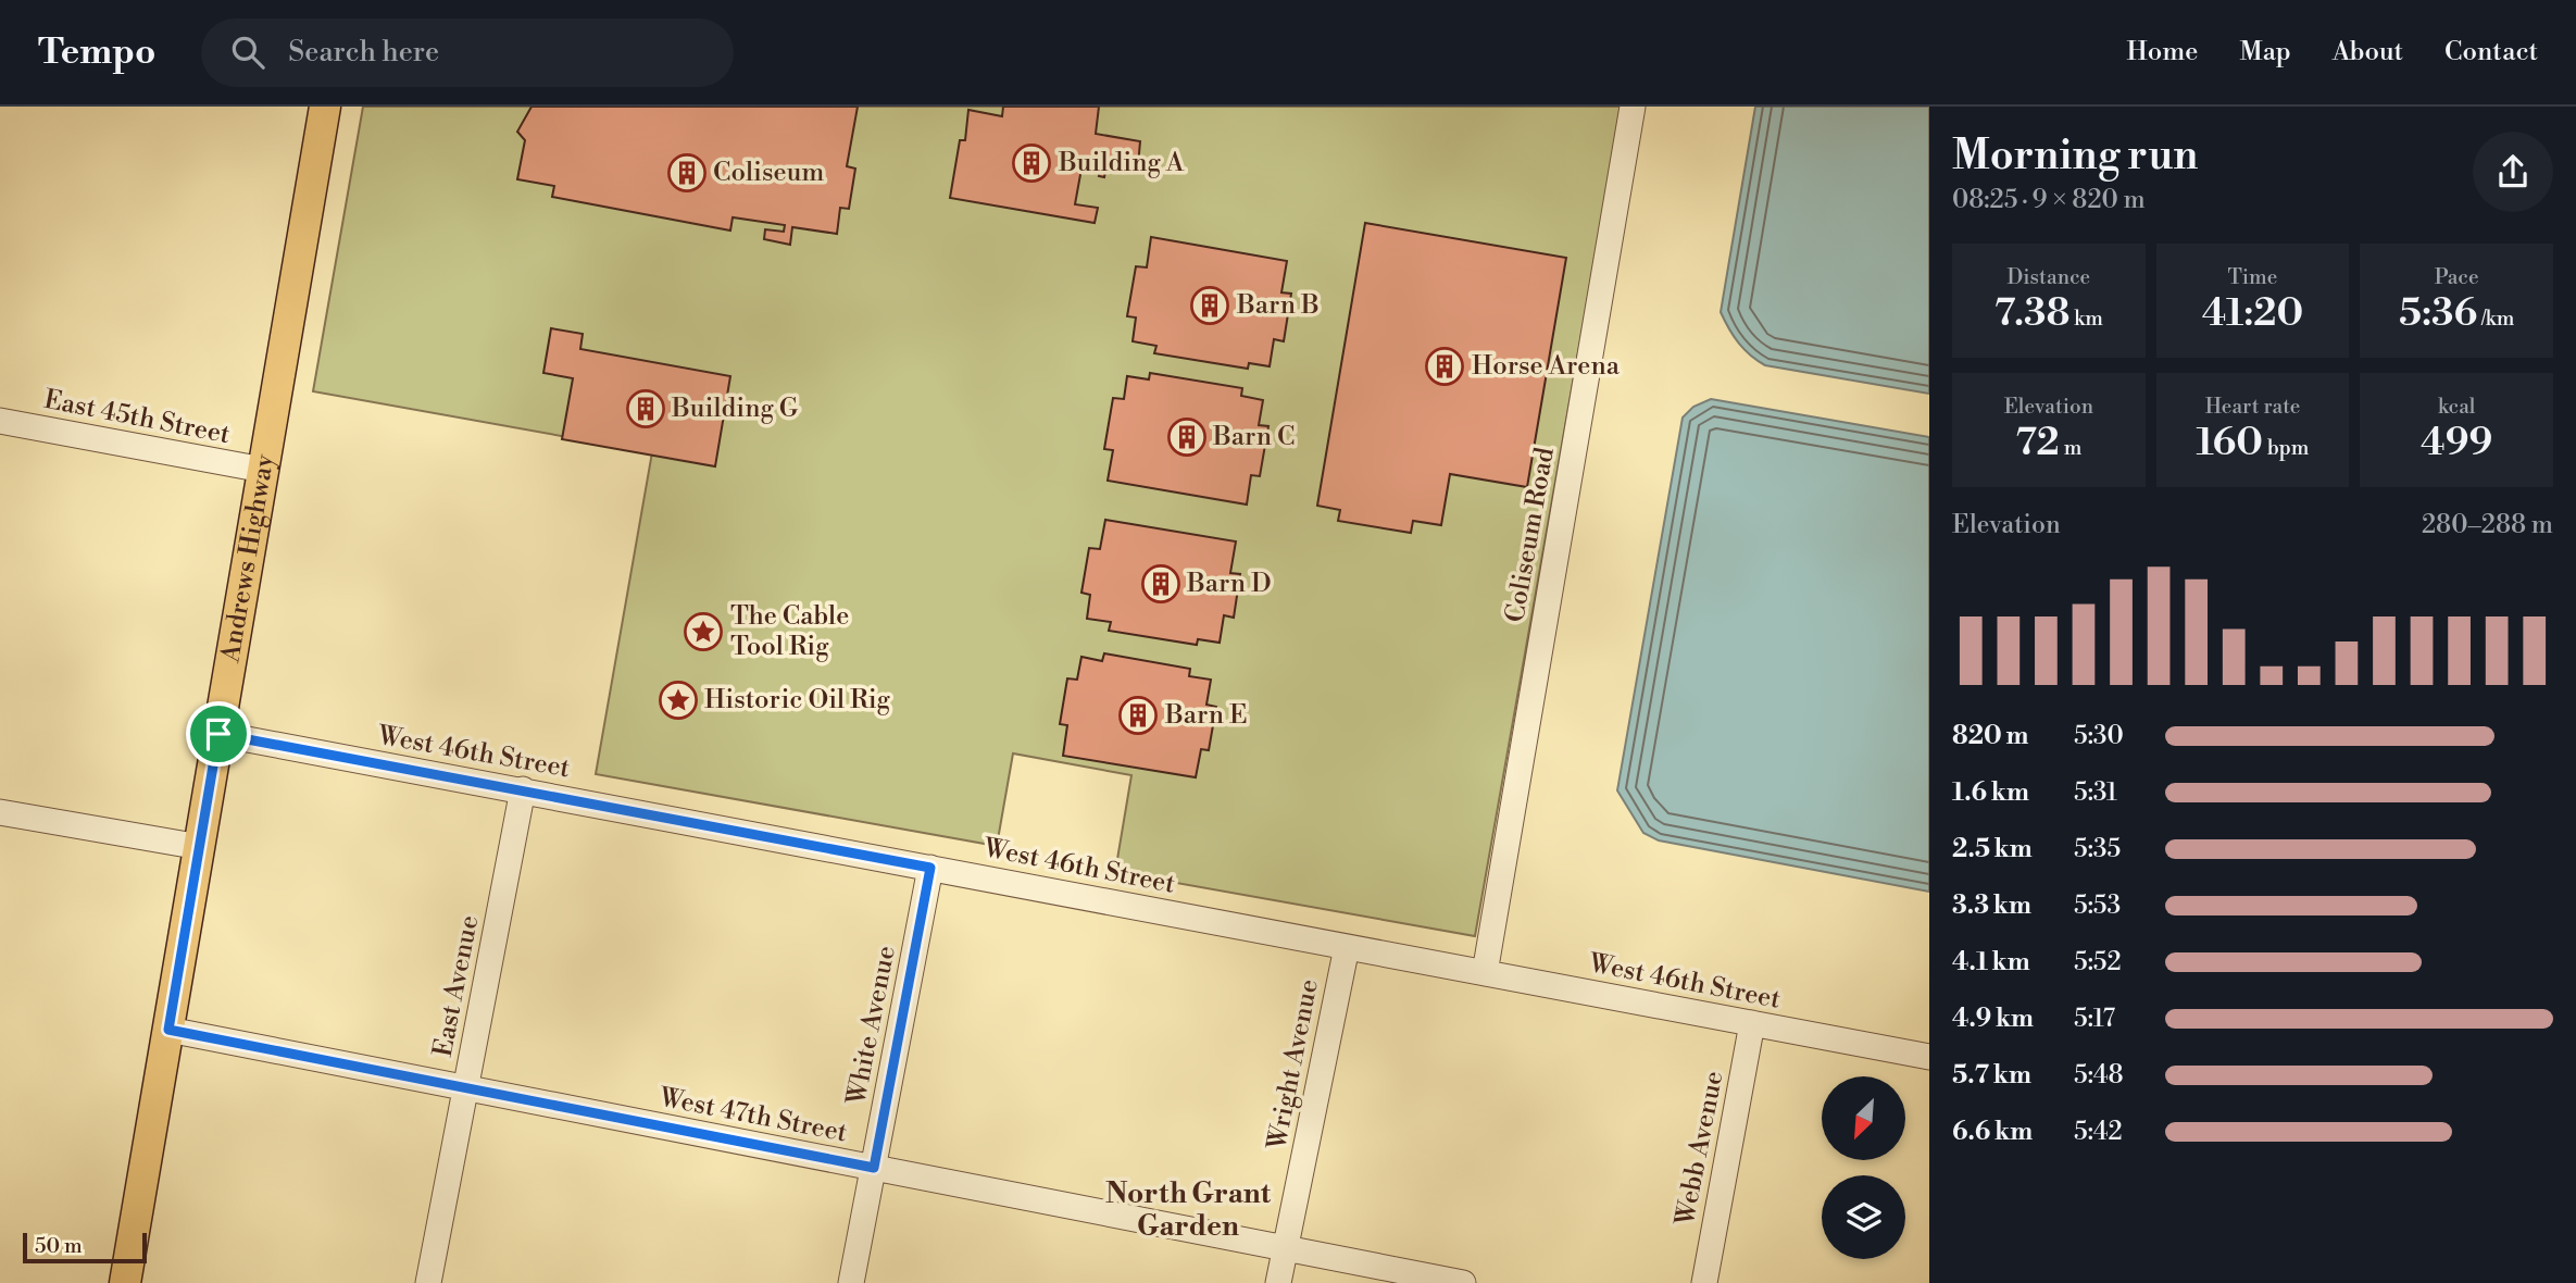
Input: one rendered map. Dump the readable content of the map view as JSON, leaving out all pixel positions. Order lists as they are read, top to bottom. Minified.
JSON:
{"streets":{"main road":["Andrews Highway"],"street":["East 45th Street","Coliseum Road","West 46th Street","East Avenue","White Avenue","Wright Avenue","West 47th Street","Webb Avenue"]},"crossings":[["East 45th Street","Andrews Highway"],["Coliseum Road","West 46th Street"],["Andrews Highway","West 46th Street"],["Andrews Highway","West 47th Street"],["West 46th Street","East Avenue"],["West 46th Street","White Avenue"],["West 46th Street","Wright Avenue"],["West 46th Street","Webb Avenue"],["East Avenue","West 47th Street"],["White Avenue","West 47th Street"],["Wright Avenue","West 47th Street"]],"districts":["North Grant Garden"],"places":{"building":["Building A","Coliseum","Barn B","Horse Arena","Building G","Barn C","Barn D","Barn E"],"place":["The Cable Tool Rig","Historic Oil Rig"]},"scale_bar":"50 m","north":"bottom left","page":{"header":"Tempo","search":"Search here","nav":["Home","Map","About","Contact"],"heading":["Morning run","08:25 · 9 × 820 m"],"stats":[["Distance","7.38 km"],["Time","41:20"],["Pace","5:36 /km"],["Elevation","72 m"],["Heart rate","160 bpm"],["kcal","499"]],"chart":["Elevation","280–288 m"],"list":[{"name":"820 m","note":"5:30"},{"name":"1.6 km","note":"5:31"},{"name":"2.5 km","note":"5:35"},{"name":"3.3 km","note":"5:53"},{"name":"4.1 km","note":"5:52"},{"name":"4.9 km","note":"5:17"},{"name":"5.7 km","note":"5:48"},{"name":"6.6 km","note":"5:42"}],"scale":"50 m"}}
